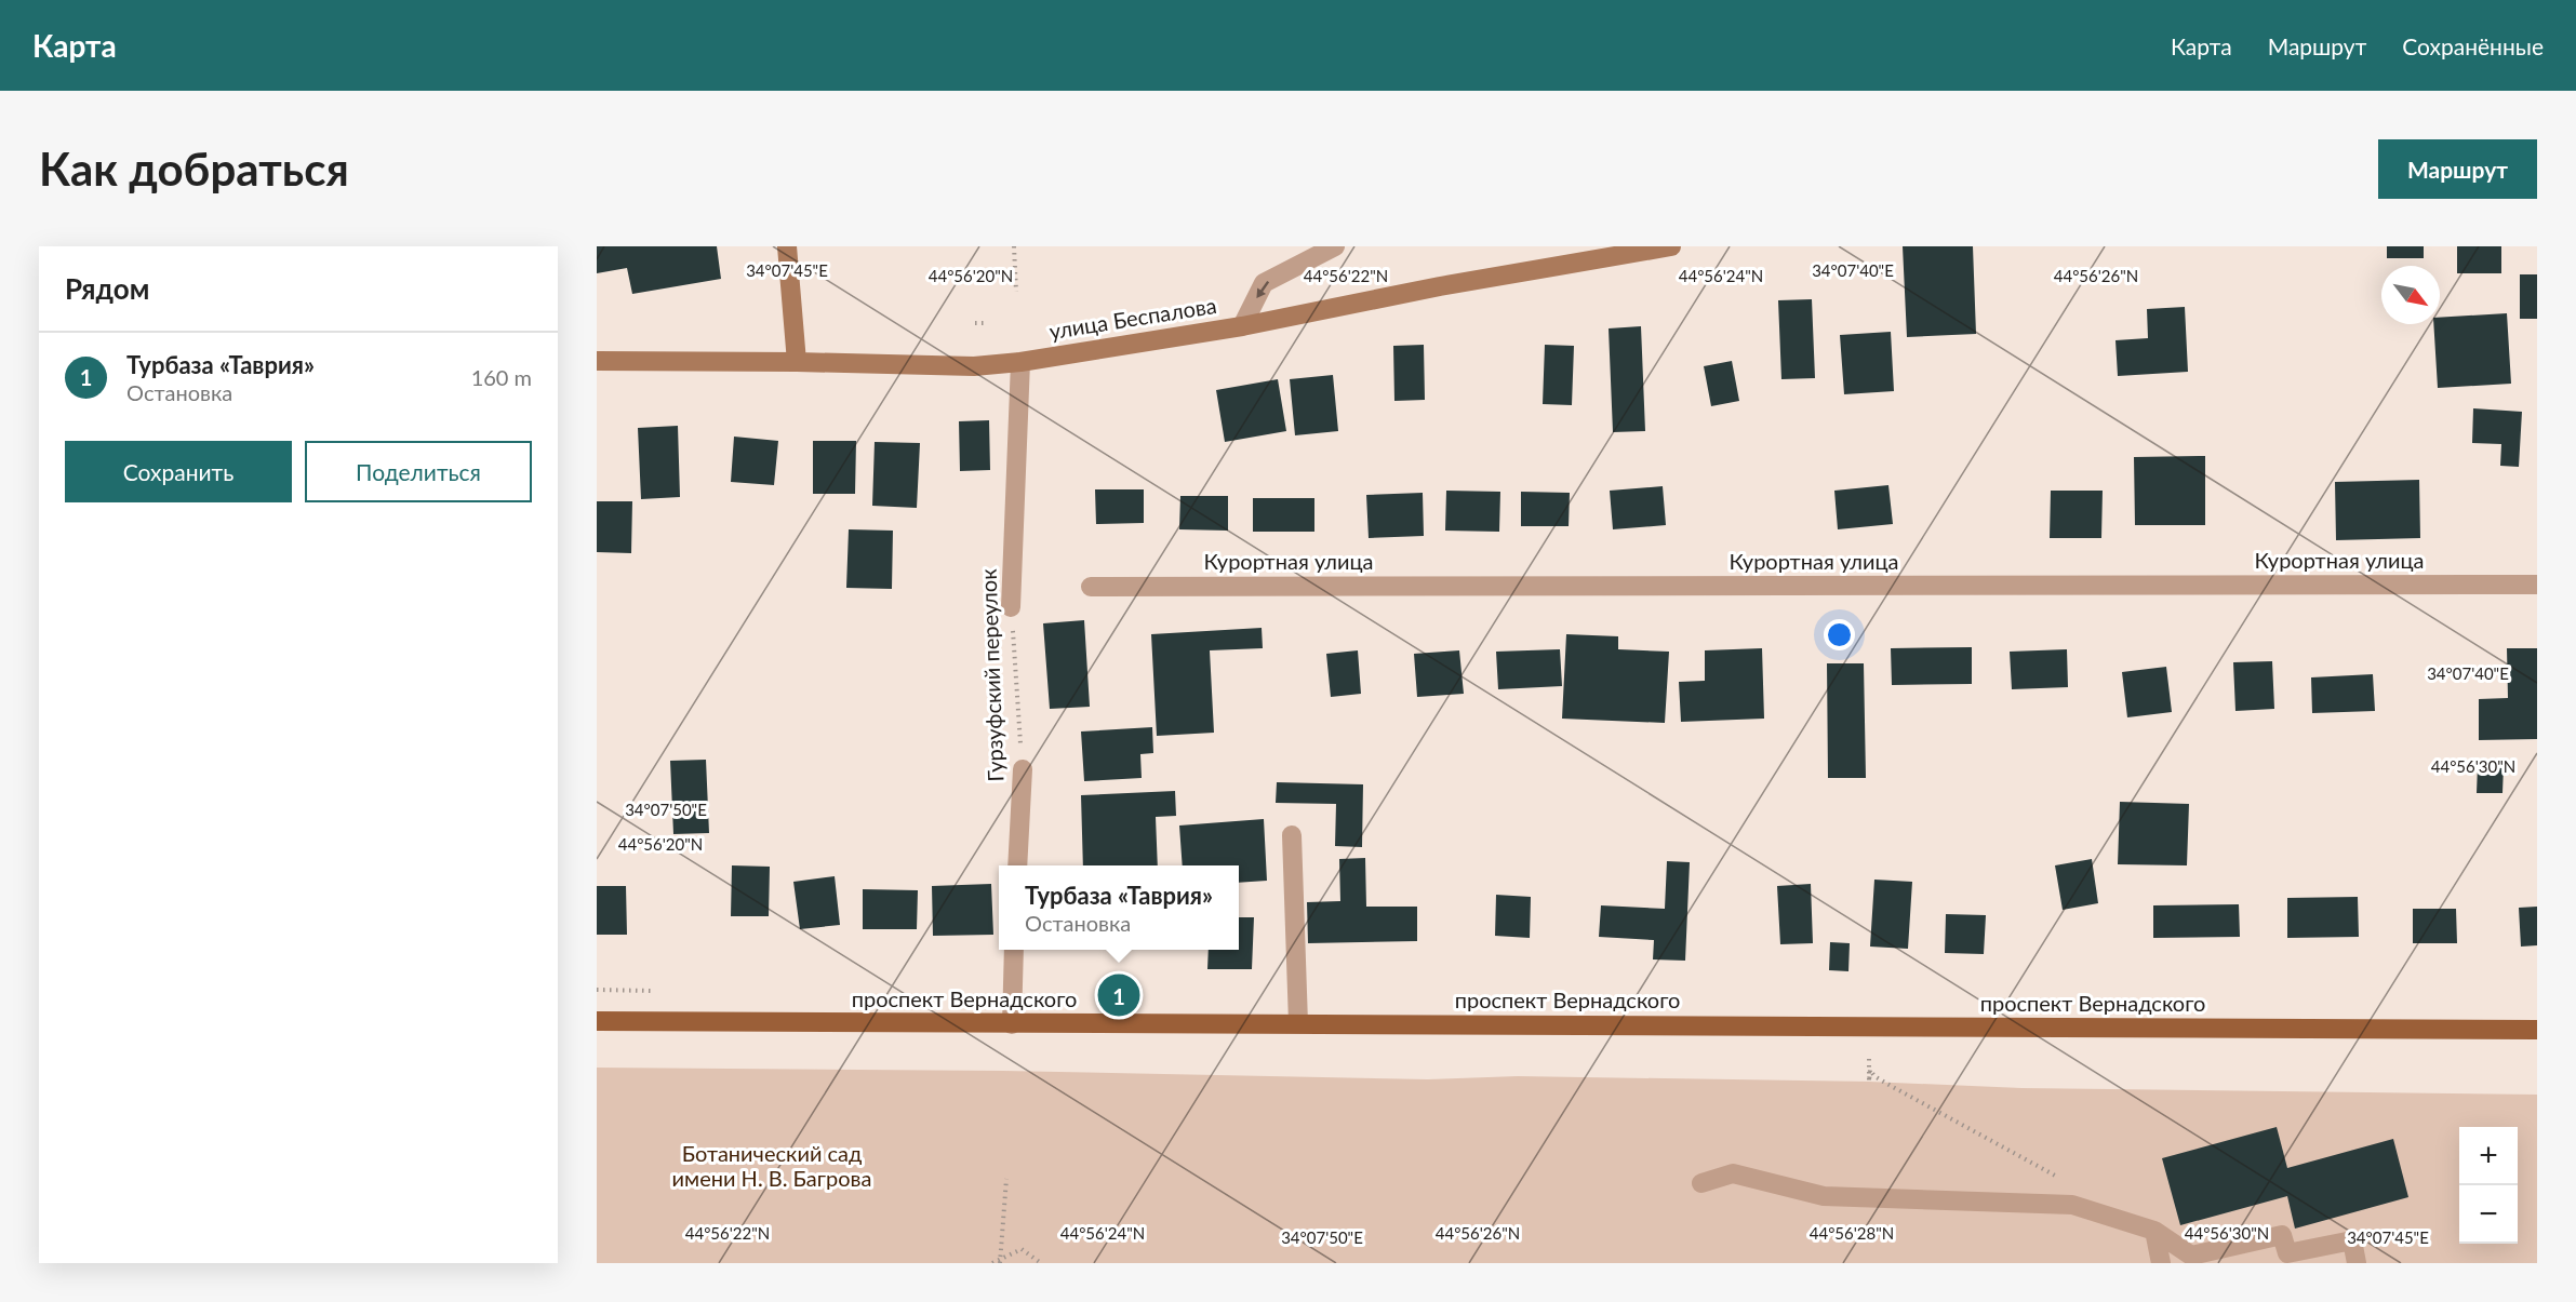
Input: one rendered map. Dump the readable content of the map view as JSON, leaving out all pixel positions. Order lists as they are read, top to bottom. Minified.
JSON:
{"streets":{"main road":["улица Беспалова","проспект Вернадского"],"street":["Курортная улица","Гурзуфский переулок"]},"crossings":[["улица Беспалова","Гурзуфский переулок"]],"parks":["Ботанический сад имени Н. В. Багрова"],"north":"bottom right","page":{"header":"Карта","nav":["Карта","Маршрут","Сохранённые"],"buttons":["Маршрут",["Сохранить","Поделиться"]],"title":"Как добраться","heading":"Рядом","list":[{"mark":"1","name":"Турбаза «Таврия»","note":"Остановка","value":"160 m"}],"popup":["Турбаза «Таврия»","Остановка"],"pins":"1","map_buttons":["+","−"]},"coordinates":["34°07'45\"E","34°07'40\"E","44°56'20\"N","44°56'22\"N","44°56'24\"N","44°56'26\"N","44°56'30\"N","34°07'50\"E","44°56'28\"N"]}
